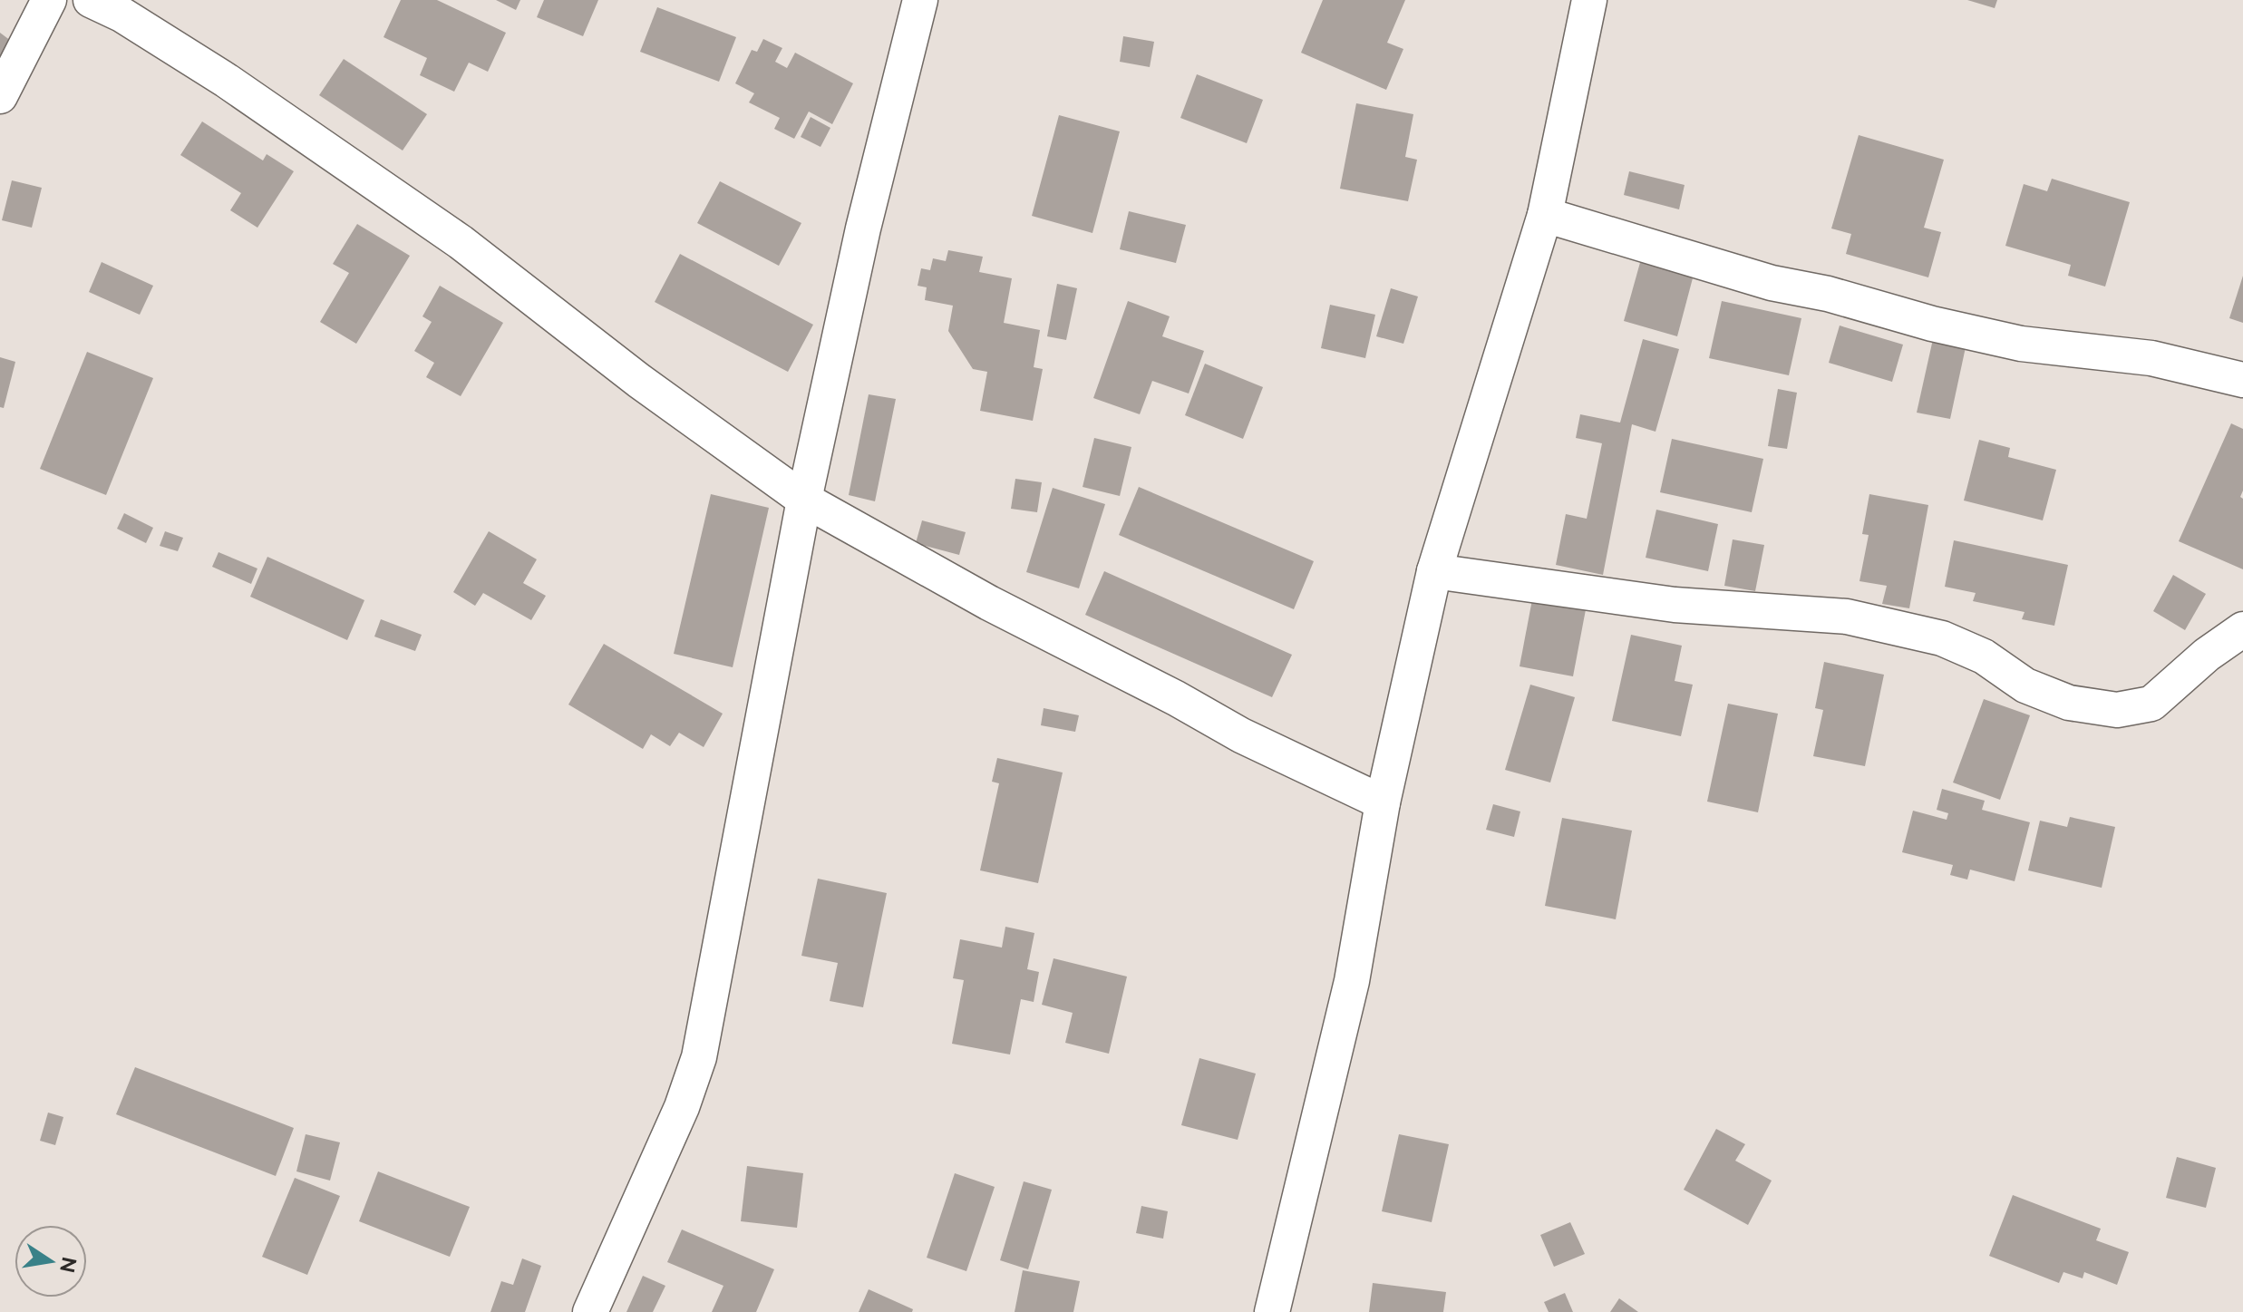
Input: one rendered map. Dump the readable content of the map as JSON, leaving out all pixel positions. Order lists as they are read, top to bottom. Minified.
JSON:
{"north":"right"}
